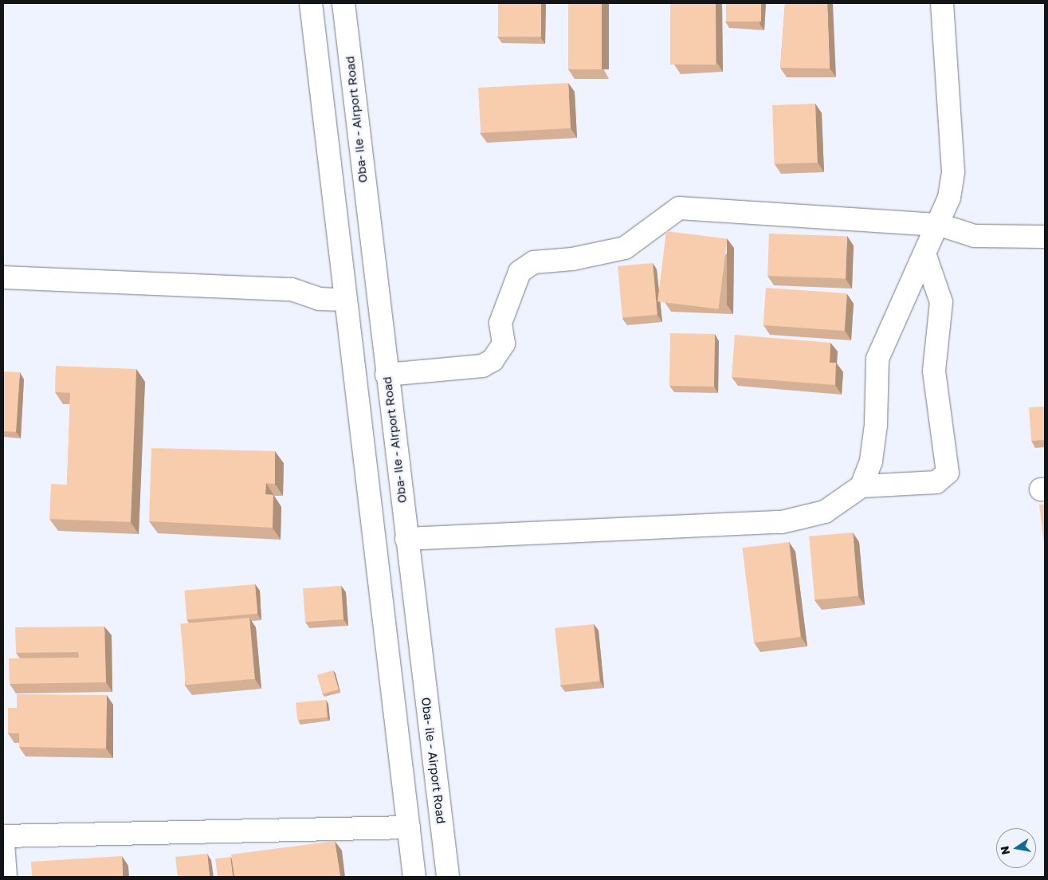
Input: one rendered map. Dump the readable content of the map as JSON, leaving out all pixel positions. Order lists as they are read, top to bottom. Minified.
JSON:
{"streets":{"street":["Oba- ile - Airport Road"]},"north":"left"}
